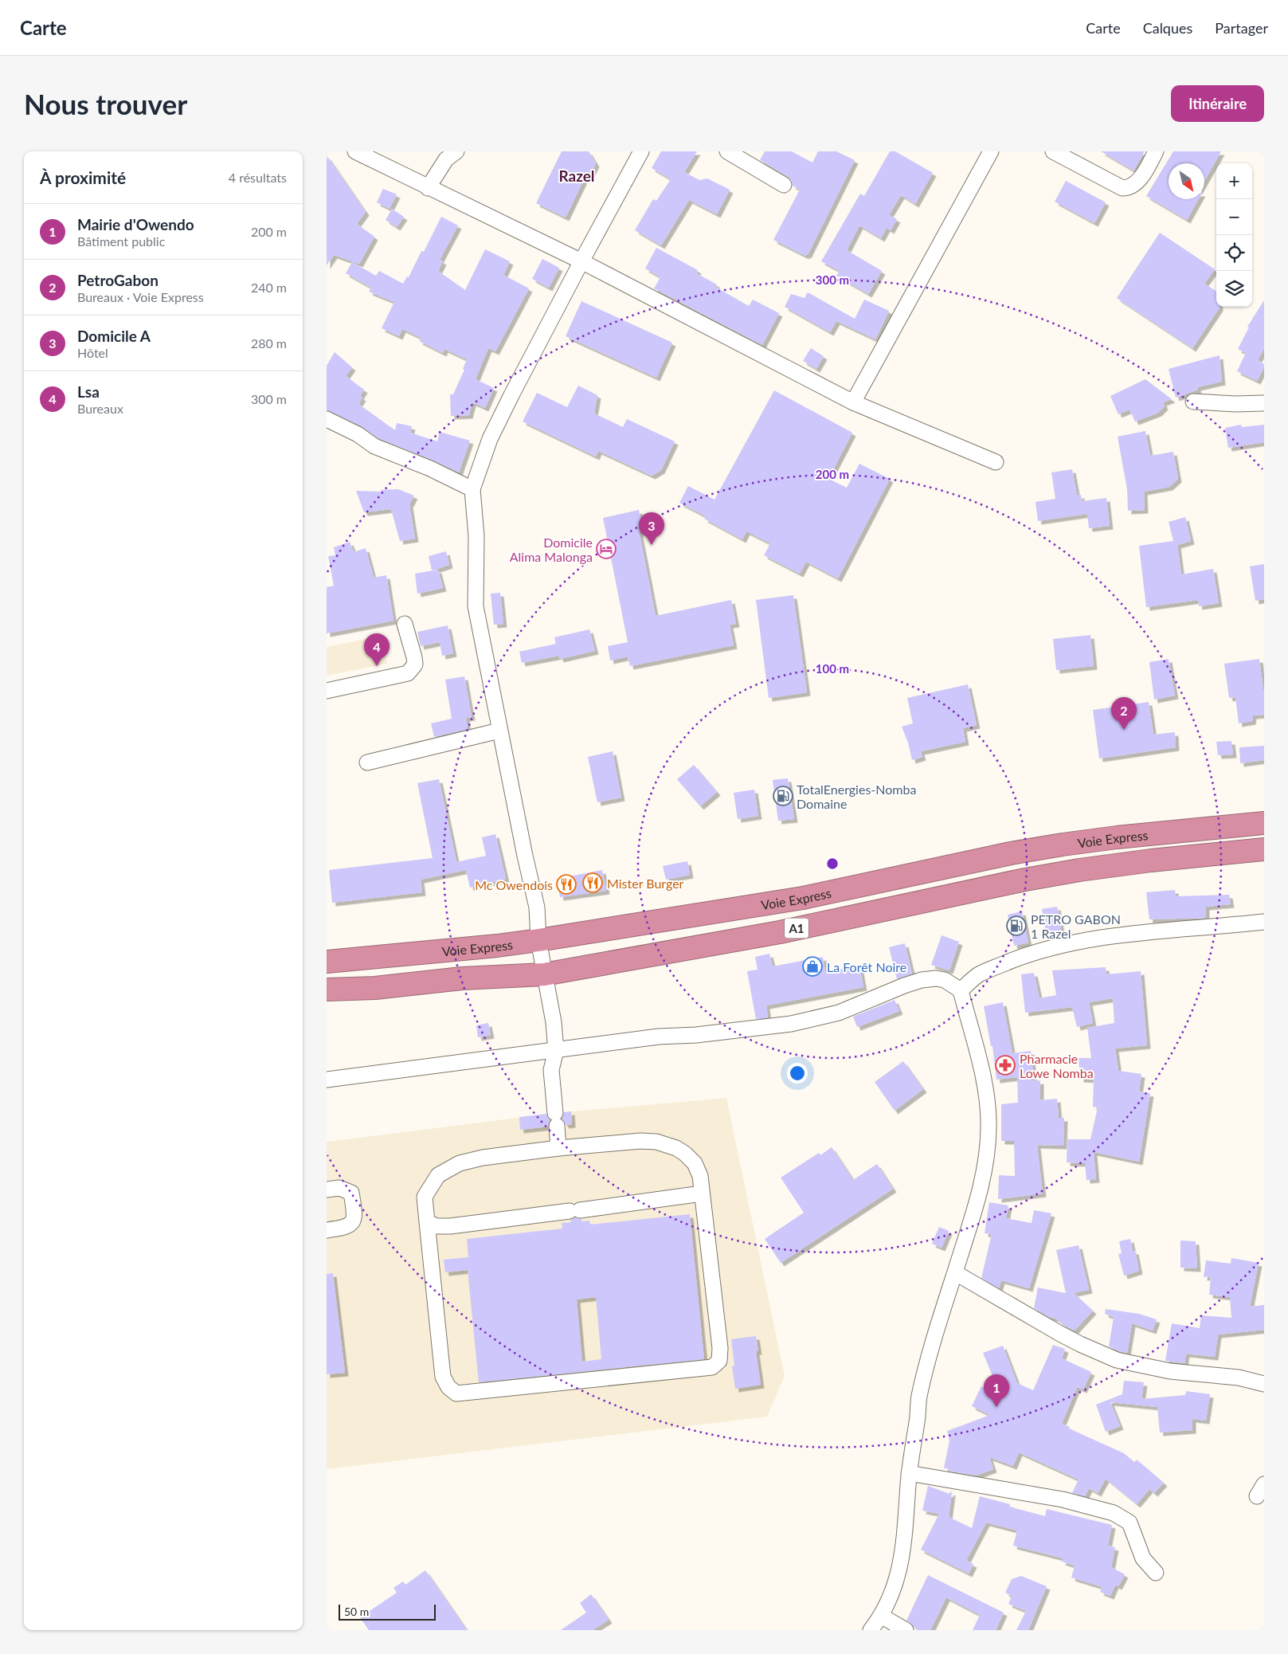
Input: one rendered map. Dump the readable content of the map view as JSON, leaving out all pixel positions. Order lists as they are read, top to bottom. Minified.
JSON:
{"streets":{"highway":["Voie Express","A1"]},"districts":["Razel"],"places":{"hotel":["Domicile Alima Malonga"],"fuel station":["TotalEnergies-Nomba Domaine","PETRO GABON 1 Razel"],"restaurant":["Mister Burger","Mc Owendois"],"shop":["La Forêt Noire"],"pharmacy":["Pharmacie Lowe Nomba"]},"scale_bar":"50 m","north":"bottom right","page":{"header":"Carte","nav":["Carte","Calques","Partager"],"buttons":"Itinéraire","title":"Nous trouver","heading":["À proximité","4 résultats"],"map_buttons":["+","−"],"list":[{"mark":"1","name":"Mairie d'Owendo","note":"Bâtiment public","value":"200 m"},{"mark":"2","name":"PetroGabon","note":"Bureaux · Voie Express","value":"240 m"},{"mark":"3","name":"Domicile A","note":"Hôtel","value":"280 m"},{"mark":"4","name":"Lsa","note":"Bureaux","value":"300 m"}],"pins":["3","4","2","1"],"scale":"50 m"},"rings":["300 m","200 m","100 m"]}
